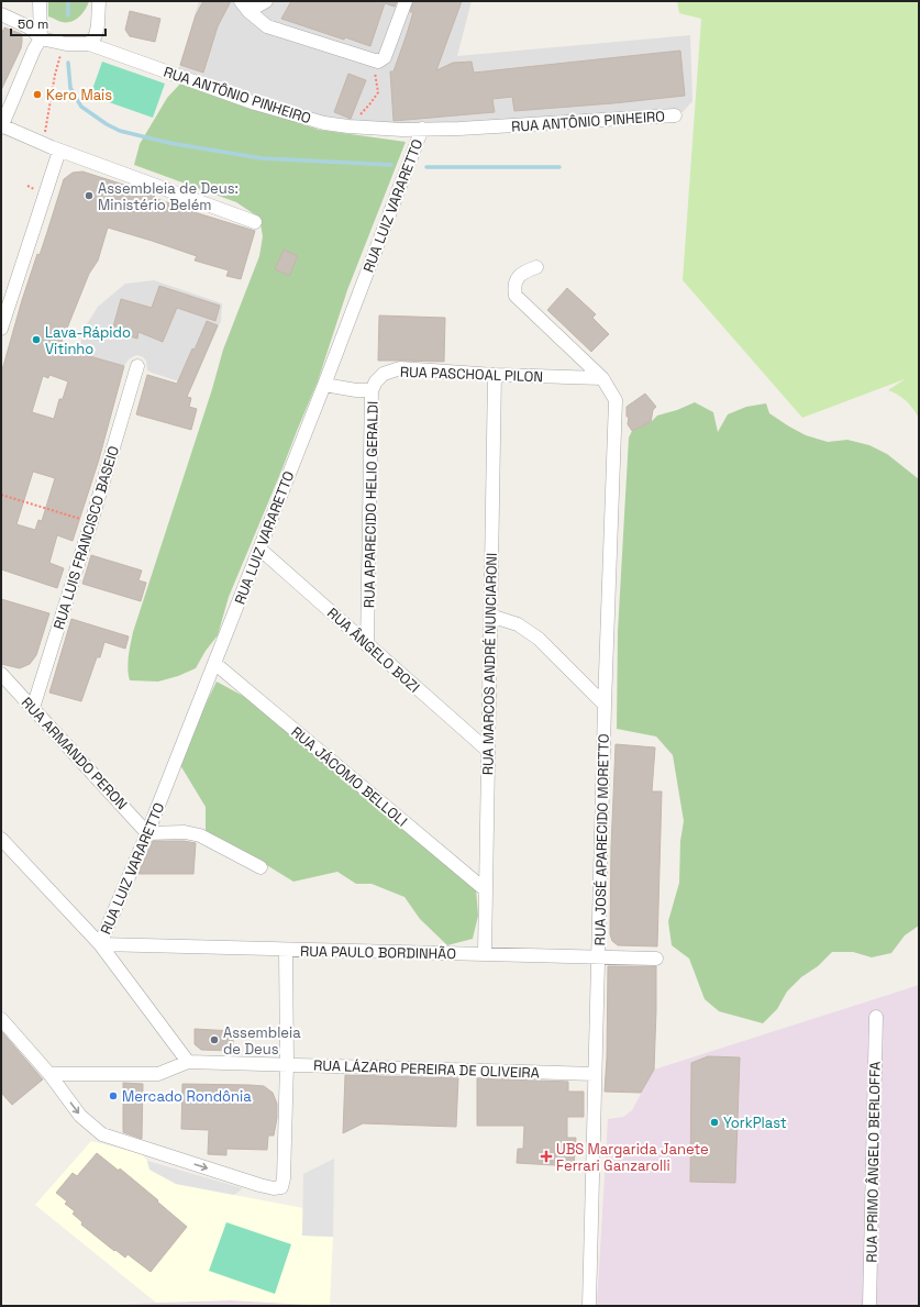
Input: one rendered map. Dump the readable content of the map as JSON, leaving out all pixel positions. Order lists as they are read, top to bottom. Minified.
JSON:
{"streets":{"street":["RUA ANTÔNIO PINHEIRO","RUA LUIZ VARARETTO","RUA PASCHOAL PILON","RUA APARECIDO HELIO GERALDI","RUA LUIS FRANCISCO BASEIO","RUA ÂNGELO BOZI","RUA MARCOS ANDRÉ NUNCIARONI","RUA ARMANDO PERON","RUA JÁCOMO BELLOLI","RUA JOSÉ APARECIDO MORETTO","RUA PAULO BORDINHÃO","RUA LÁZARO PEREIRA DE OLIVEIRA","RUA PRIMO ÂNGELO BERLOFFA"]},"crossings":[["RUA ANTÔNIO PINHEIRO","RUA LUIZ VARARETTO"],["RUA LUIZ VARARETTO","RUA ÂNGELO BOZI"],["RUA LUIZ VARARETTO","RUA ARMANDO PERON"],["RUA LUIZ VARARETTO","RUA JÁCOMO BELLOLI"],["RUA LUIZ VARARETTO","RUA PAULO BORDINHÃO"],["RUA PASCHOAL PILON","RUA APARECIDO HELIO GERALDI"],["RUA PASCHOAL PILON","RUA MARCOS ANDRÉ NUNCIARONI"],["RUA PASCHOAL PILON","RUA JOSÉ APARECIDO MORETTO"],["RUA APARECIDO HELIO GERALDI","RUA ÂNGELO BOZI"],["RUA LUIS FRANCISCO BASEIO","RUA ARMANDO PERON"],["RUA ÂNGELO BOZI","RUA MARCOS ANDRÉ NUNCIARONI"],["RUA MARCOS ANDRÉ NUNCIARONI","RUA JÁCOMO BELLOLI"],["RUA MARCOS ANDRÉ NUNCIARONI","RUA PAULO BORDINHÃO"],["RUA JOSÉ APARECIDO MORETTO","RUA PAULO BORDINHÃO"],["RUA JOSÉ APARECIDO MORETTO","RUA LÁZARO PEREIRA DE OLIVEIRA"]],"places":{"other":["Kero Mais","Assembleia de Deus: Ministério Belém","Lava-Rápido Vitinho","Assembleia de Deus","Mercado Rondônia","YorkPlast"],"health":["UBS Margarida Janete Ferrari Ganzarolli"]},"scale_bar":"50 m"}
